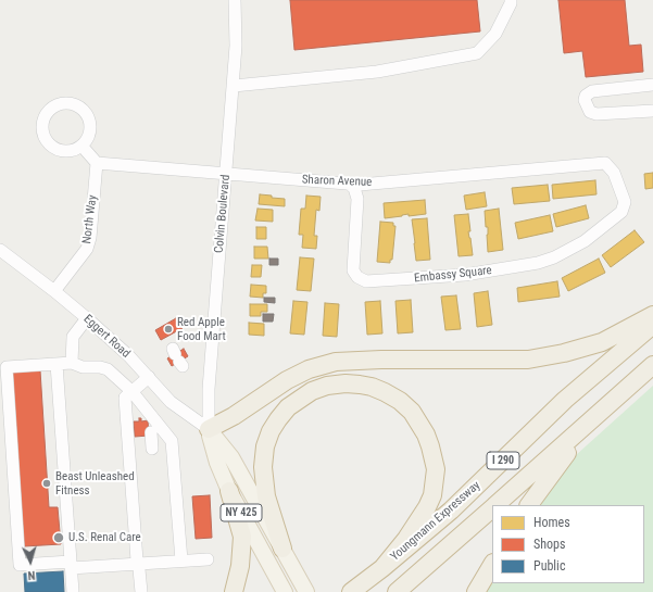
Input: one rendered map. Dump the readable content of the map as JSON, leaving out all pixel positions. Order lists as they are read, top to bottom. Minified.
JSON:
{"streets":{"highway":["I 290","Youngmann Expressway"],"main road":["NY 425"],"street":["Sharon Avenue","Colvin Boulevard","North Way","Embassy Square","Eggert Road"]},"crossings":[["Sharon Avenue","Colvin Boulevard"],["Sharon Avenue","North Way"],["Sharon Avenue","Embassy Square"],["Colvin Boulevard","Eggert Road"],["Colvin Boulevard","NY 425"],["North Way","Eggert Road"],["Eggert Road","NY 425"]],"places":["Red Apple Food Mart","Beast Unleashed Fitness","U.S. Renal Care"],"legend":["Homes","Shops","Public"],"north":"bottom"}
